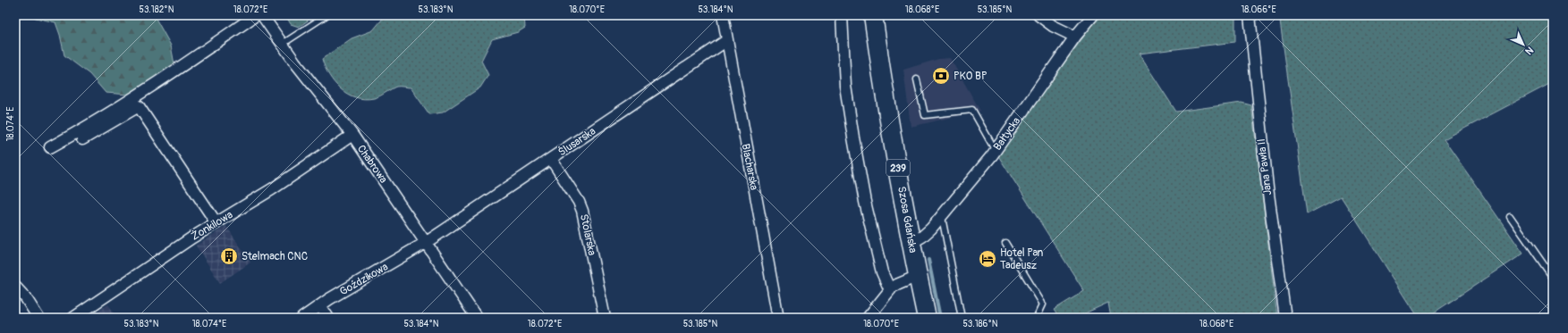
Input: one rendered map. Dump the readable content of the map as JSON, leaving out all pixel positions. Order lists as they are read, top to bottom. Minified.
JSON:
{"streets":{"main road":["239","Szosa Gdańska"],"street":["Bałtycka","Ślusarska","Chabrowa","Blacharska","Jana Pawła II","Żonkilowa","Stolarska","Goździkowa"]},"crossings":[["Bałtycka","Szosa Gdańska"],["Ślusarska","Chabrowa"],["Ślusarska","Blacharska"],["Ślusarska","Stolarska"],["Ślusarska","Goździkowa"],["Chabrowa","Żonkilowa"],["Chabrowa","Goździkowa"]],"places":{"bank":["PKO BP"],"building":["Stelmach CNC"],"hotel":["Hotel Pan Tadeusz"]},"north":"bottom right","coordinates":["53.182°N","18.072°E","53.183°N","18.070°E","53.184°N","18.068°E","53.185°N","18.066°E","18.074°E","53.186°N"]}
